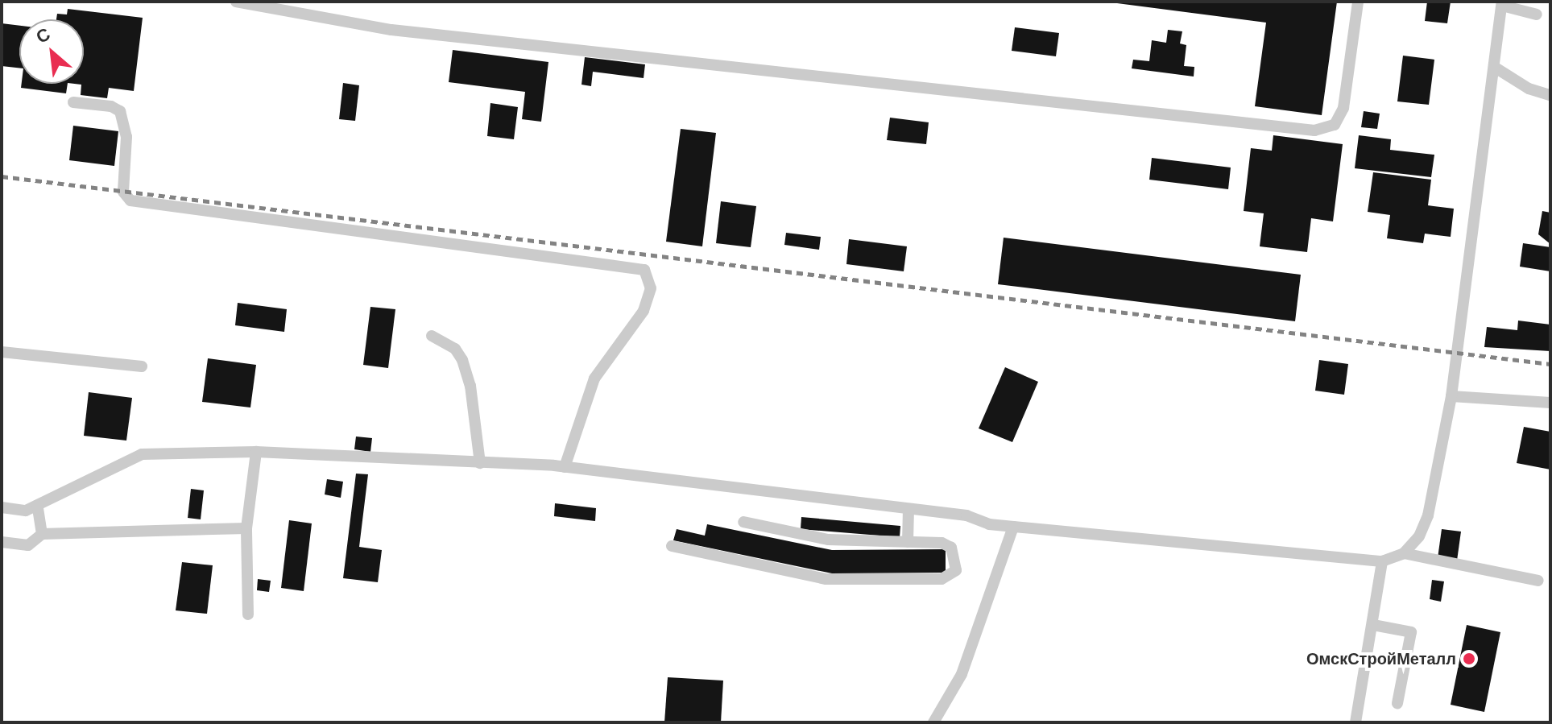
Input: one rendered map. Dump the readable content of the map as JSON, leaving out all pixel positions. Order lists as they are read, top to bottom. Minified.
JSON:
{"places":["ОмскСтройМеталл"],"north":"top left"}
